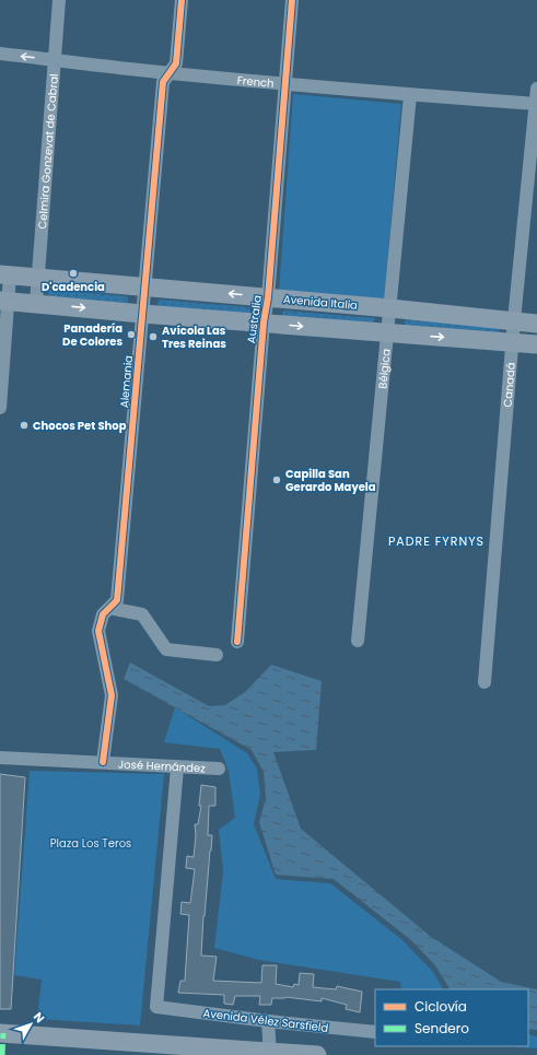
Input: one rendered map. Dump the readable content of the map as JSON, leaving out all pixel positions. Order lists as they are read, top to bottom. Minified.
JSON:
{"streets":{"main road":["Avenida Italia"],"street":["French","Celmira Gonzevat de Cabral","Australia","Bélgica","Alemania","Canadá","José Hernández","Avenida Vélez Sarsfield"]},"crossings":[["French","Celmira Gonzevat de Cabral"],["French","Australia"],["French","Bélgica"],["French","Alemania"],["French","Canadá"],["Celmira Gonzevat de Cabral","Avenida Italia"],["Avenida Italia","Australia"],["Avenida Italia","Bélgica"],["Avenida Italia","Alemania"],["Avenida Italia","Canadá"],["Alemania","José Hernández"],["José Hernández","Avenida Vélez Sarsfield"]],"districts":["PADRE FYRNYS"],"parks":["Plaza Los Teros"],"places":["D'cadencia","Panadería De Colores","Avícola Las Tres Reinas","Chocos Pet Shop","Capilla San Gerardo Mayela"],"legend":["Ciclovía","Sendero"],"north":"top right"}
